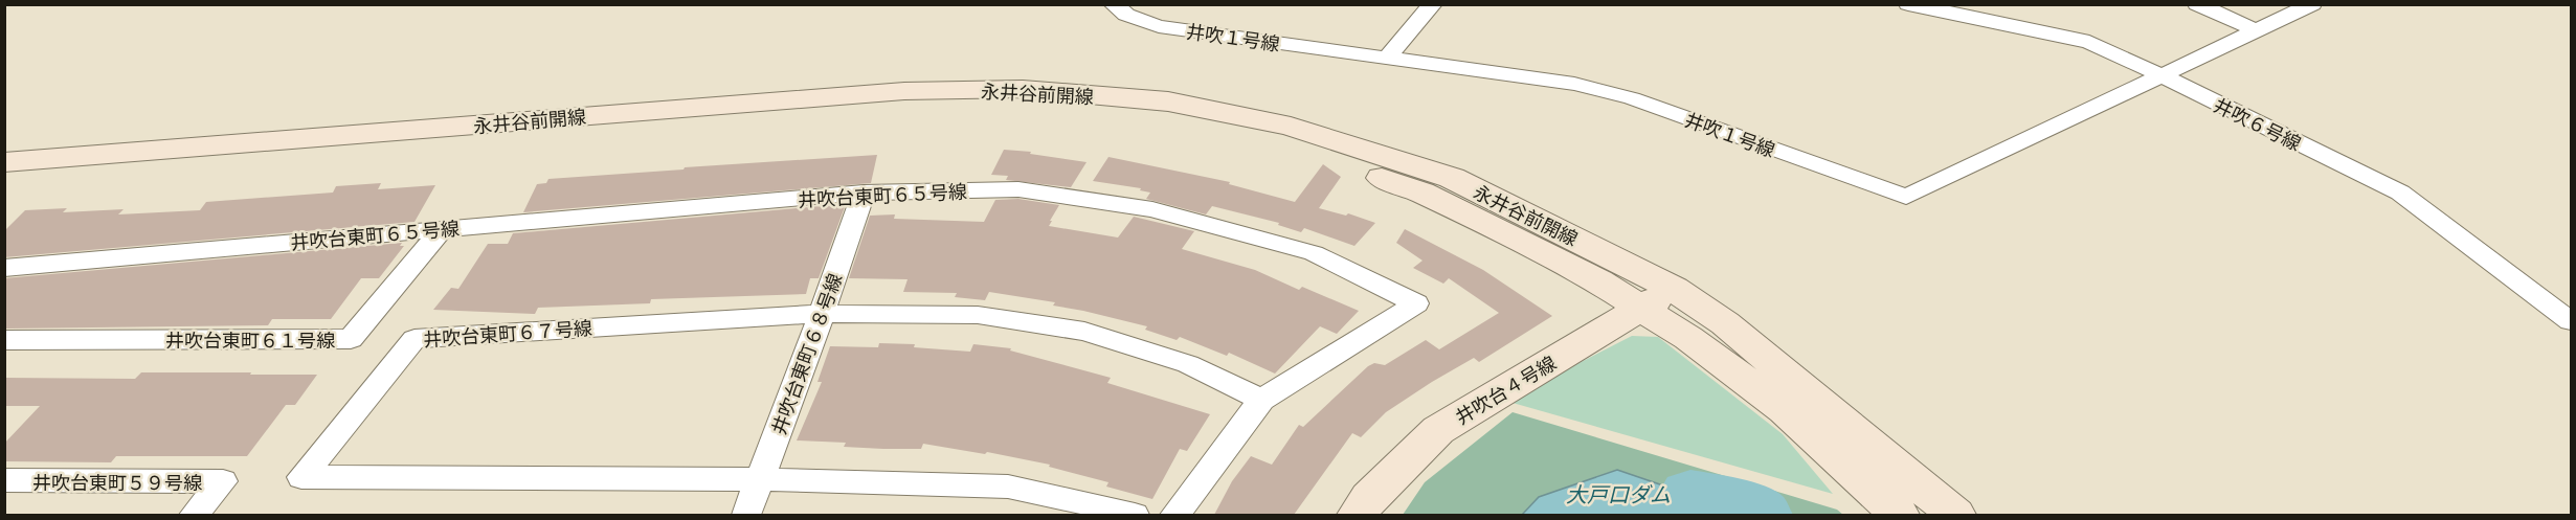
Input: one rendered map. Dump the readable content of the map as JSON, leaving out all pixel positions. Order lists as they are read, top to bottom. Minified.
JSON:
{"streets":{"street":["井吹１号線","永井谷前開線","井吹６号線","井吹台東町６５号線","井吹台東町６７号線","井吹台東町６１号線","井吹台東町６８号線","井吹台４号線","井吹台東町５９号線"]},"crossings":[["井吹１号線","井吹６号線"],["永井谷前開線","井吹台４号線"],["井吹台東町６５号線","井吹台東町６７号線"],["井吹台東町６５号線","井吹台東町６１号線"],["井吹台東町６５号線","井吹台東町６８号線"],["井吹台東町６７号線","井吹台東町６８号線"]],"water":["大戸口ダム"]}
